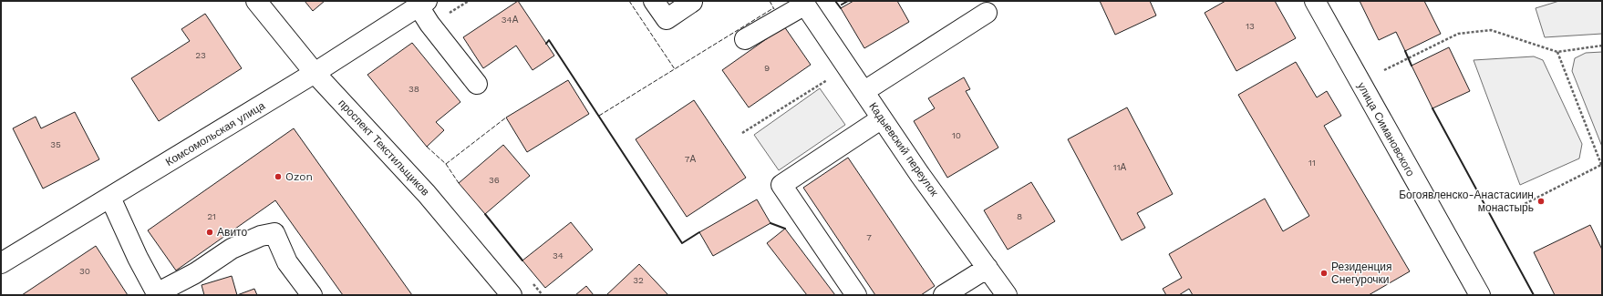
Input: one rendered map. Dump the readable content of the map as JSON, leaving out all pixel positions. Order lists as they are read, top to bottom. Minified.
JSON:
{"streets":{"street":["улица Симановского","Комсомольская улица","проспект Текстильщиков","Кадыевский переулок"]},"crossings":[["Комсомольская улица","проспект Текстильщиков"]],"places":["Ozon","Богоявленско-Анастасиин монастырь","Авито","Резиденция Снегурочки"],"house_numbers":["34А","13","23","9","38","10","35","7А","11","11А","36","21","8","7","34","30","32"]}
